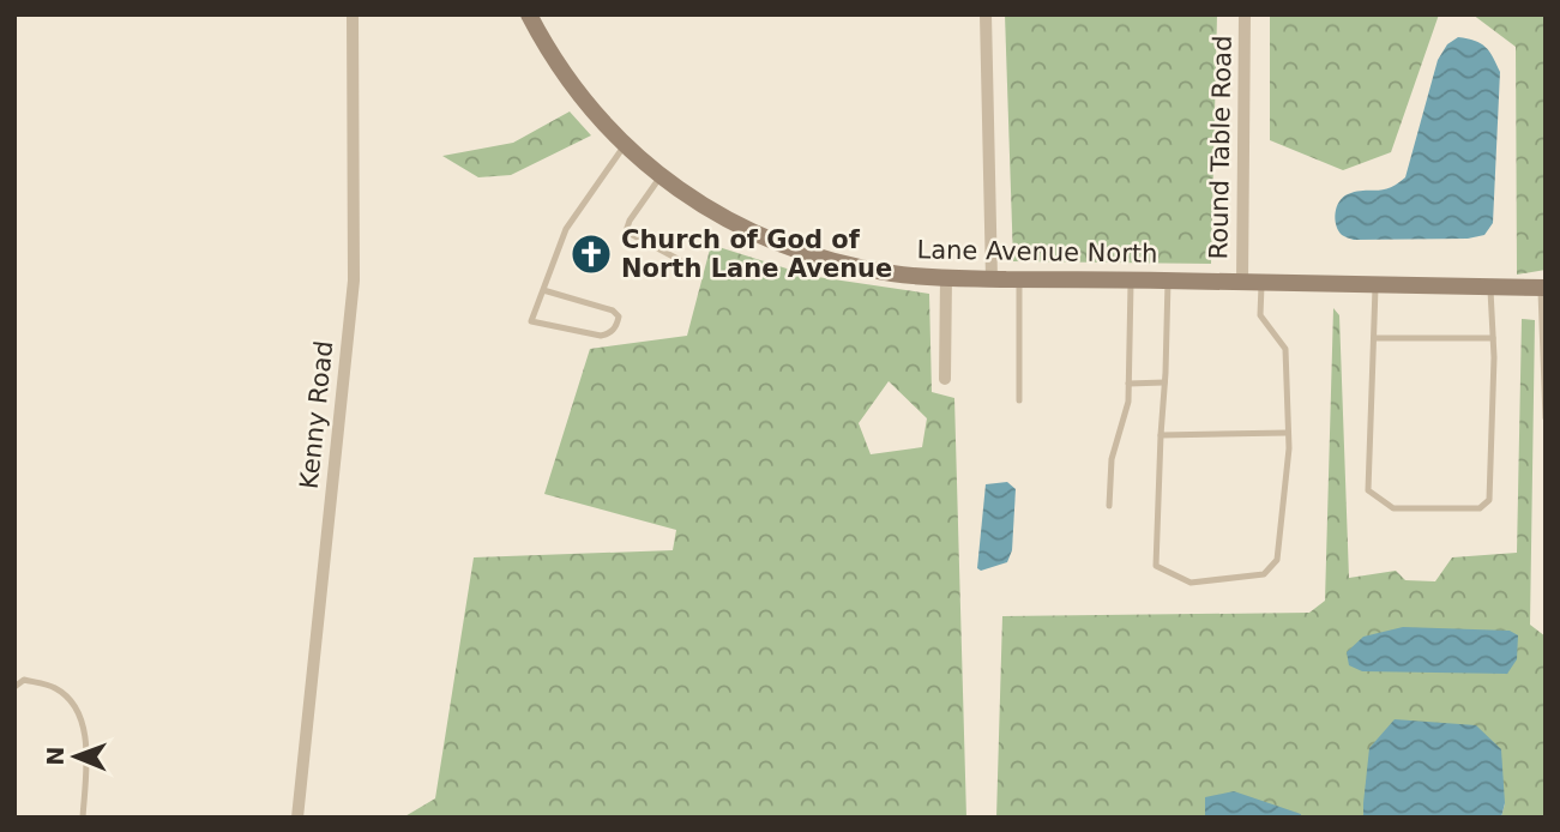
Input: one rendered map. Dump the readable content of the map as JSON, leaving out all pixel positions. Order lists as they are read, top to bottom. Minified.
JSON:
{"streets":{"main road":["Lane Avenue North"],"street":["Round Table Road","Kenny Road"]},"crossings":[["Round Table Road","Lane Avenue North"]],"places":{"church":["Church of God of North Lane Avenue"]},"north":"left"}
